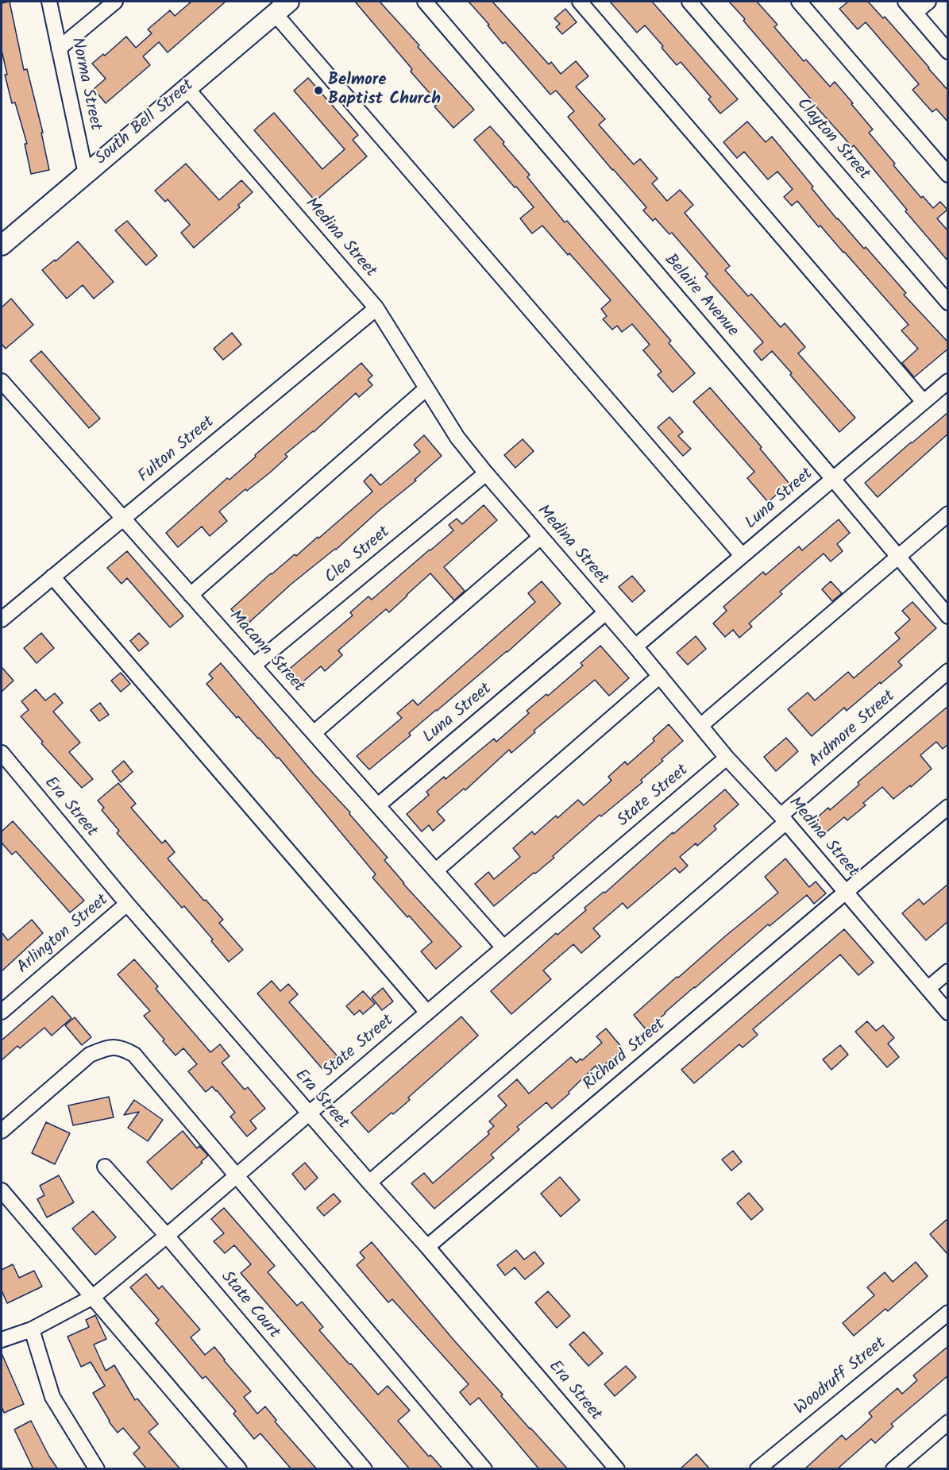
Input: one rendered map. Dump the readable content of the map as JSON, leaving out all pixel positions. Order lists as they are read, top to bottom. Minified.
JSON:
{"streets":{"main road":["South Bell Street"],"street":["Norma Street","Clayton Street","Medina Street","Belaire Avenue","Fulton Street","Luna Street","Cleo Street","Macann Street","Ardmore Street","State Street","Era Street","Arlington Street","Richard Street","State Court","Woodruff Street"]},"crossings":[["Norma Street","South Bell Street"],["South Bell Street","Medina Street"],["Medina Street","Fulton Street"],["Medina Street","Luna Street"],["Medina Street","Cleo Street"],["Medina Street","Ardmore Street"],["Medina Street","State Street"],["Medina Street","Richard Street"],["Belaire Avenue","Luna Street"],["Fulton Street","Macann Street"],["Luna Street","Macann Street"],["Cleo Street","Macann Street"],["Macann Street","State Street"],["Ardmore Street","Era Street"],["State Street","Era Street"],["State Street","State Court"],["Era Street","Arlington Street"],["Era Street","Richard Street"]],"places":["Belmore Baptist Church"]}
